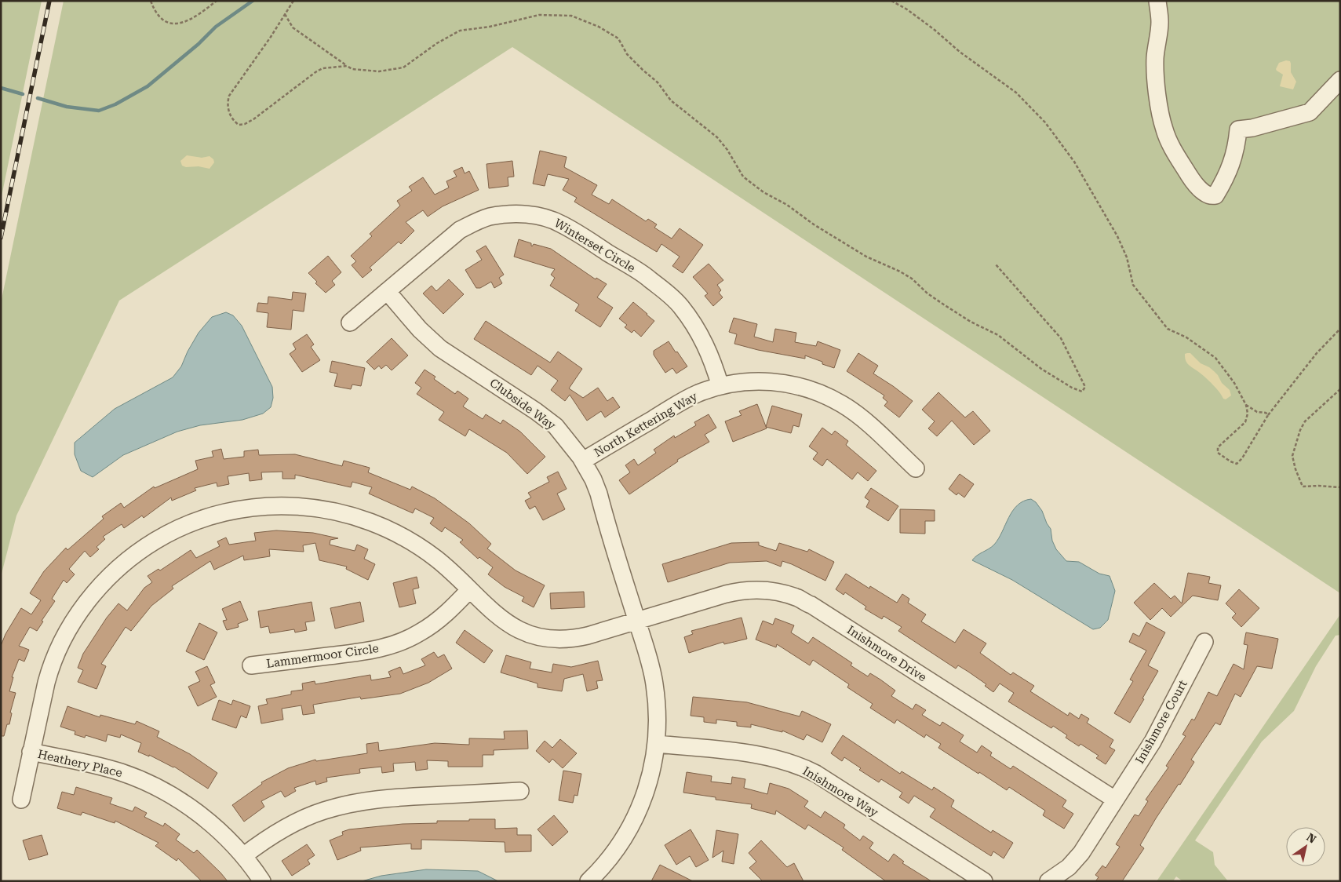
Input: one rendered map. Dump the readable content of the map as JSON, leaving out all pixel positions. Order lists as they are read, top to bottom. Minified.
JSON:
{"streets":{"street":["Winterset Circle","Clubside Way","North Kettering Way","Inishmore Drive","Lammermoor Circle","Inishmore Court","Heathery Place","Inishmore Way"]},"crossings":[["Winterset Circle","Clubside Way"],["Winterset Circle","North Kettering Way"],["Clubside Way","North Kettering Way"],["Clubside Way","Inishmore Drive"],["Clubside Way","Inishmore Way"],["Inishmore Drive","Lammermoor Circle"],["Inishmore Drive","Inishmore Court"],["Inishmore Drive","Heathery Place"]],"north":"top right"}
